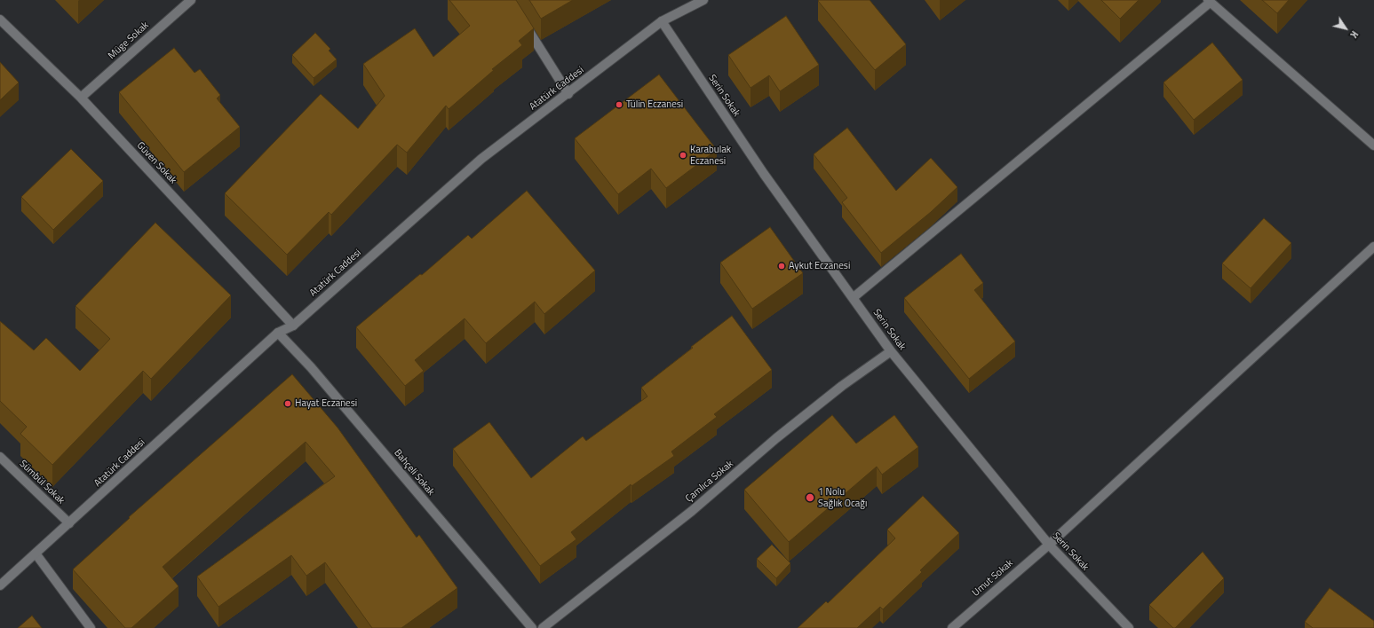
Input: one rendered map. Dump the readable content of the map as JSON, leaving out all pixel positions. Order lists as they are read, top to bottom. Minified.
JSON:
{"streets":{"street":["Müge Sokak","Atatürk Caddesi","Serin Sokak","Güven Sokak","Bahçeli Sokak","Çamlıca Sokak","Sümbül Sokak","Umut Sokak"]},"crossings":[["Müge Sokak","Güven Sokak"],["Atatürk Caddesi","Serin Sokak"],["Atatürk Caddesi","Güven Sokak"],["Atatürk Caddesi","Bahçeli Sokak"],["Atatürk Caddesi","Sümbül Sokak"],["Serin Sokak","Çamlıca Sokak"],["Serin Sokak","Umut Sokak"]],"places":["Tülin Eczanesi","Karabulak Eczanesi","Aykut Eczanesi","Hayat Eczanesi","1 Nolu Sağlık Ocağı"],"north":"bottom right"}
